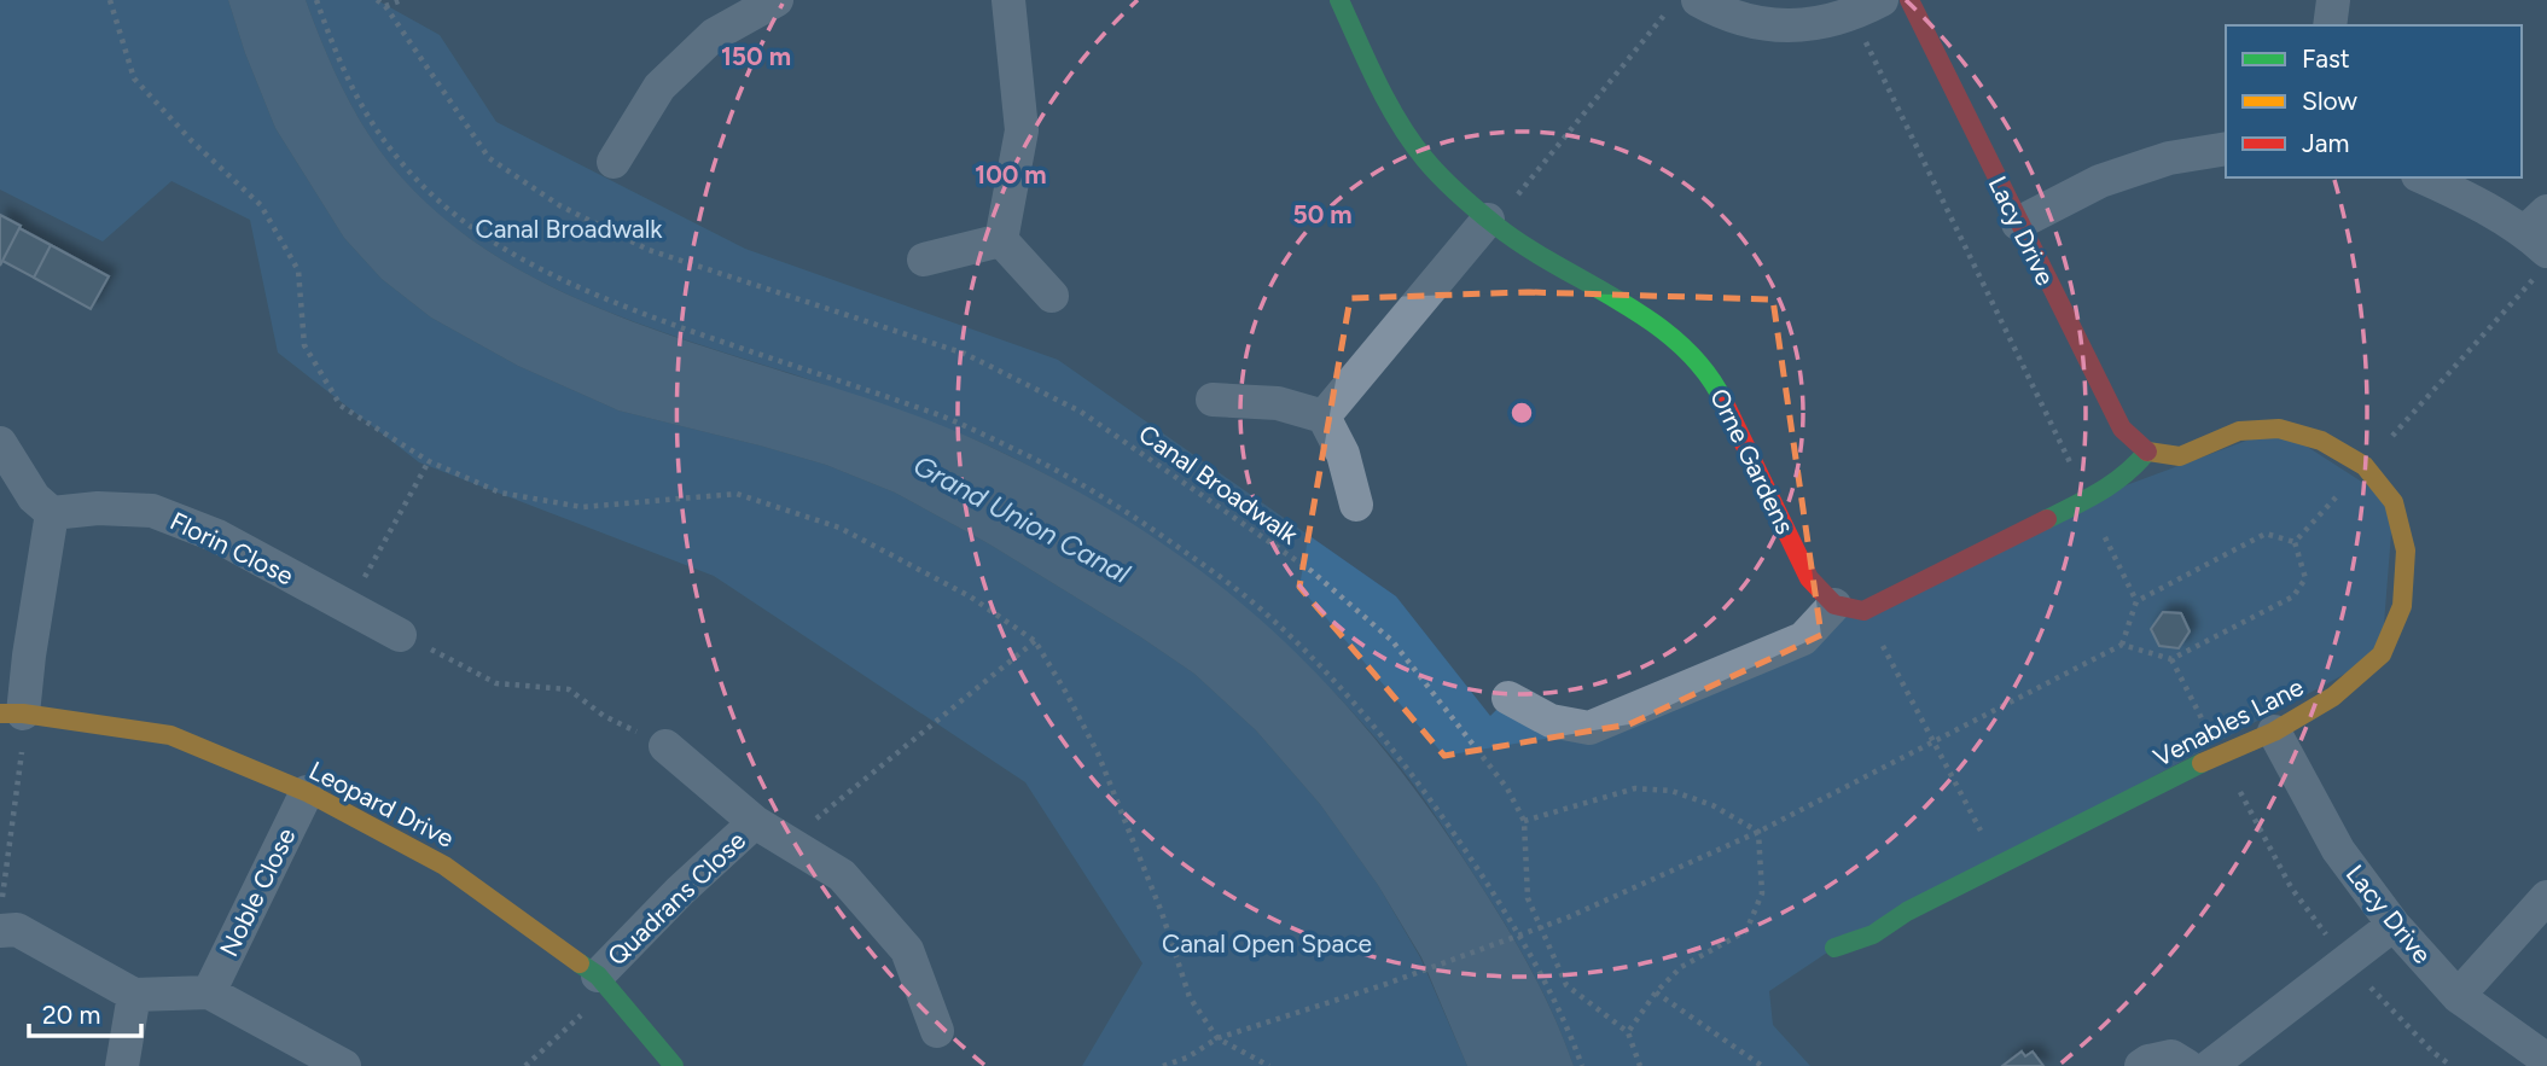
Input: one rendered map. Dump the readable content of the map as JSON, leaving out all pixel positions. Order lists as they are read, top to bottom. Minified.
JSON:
{"streets":{"street":["Lacy Drive","Orne Gardens","Florin Close","Venables Lane","Leopard Drive","Noble Close","Quadrans Close"],"path":["Canal Broadwalk"]},"crossings":[["Lacy Drive","Venables Lane"],["Leopard Drive","Noble Close"],["Leopard Drive","Quadrans Close"]],"water":["Grand Union Canal"],"parks":["Canal Broadwalk","Canal Open Space"],"legend":["Fast","Slow","Jam"],"scale_bar":"20 m","rings":["150 m","100 m","50 m"]}
